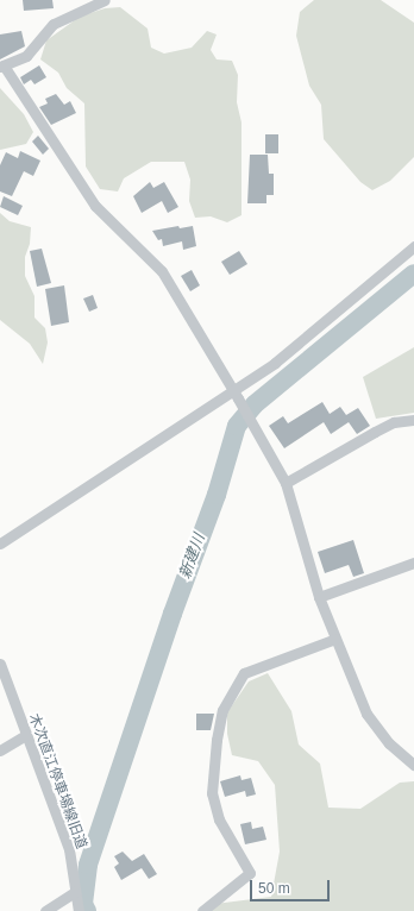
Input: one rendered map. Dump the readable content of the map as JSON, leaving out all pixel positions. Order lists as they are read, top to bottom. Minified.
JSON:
{"streets":{"street":["木次直江停車場線旧道"]},"water":["新建川"],"scale_bar":"50 m"}
